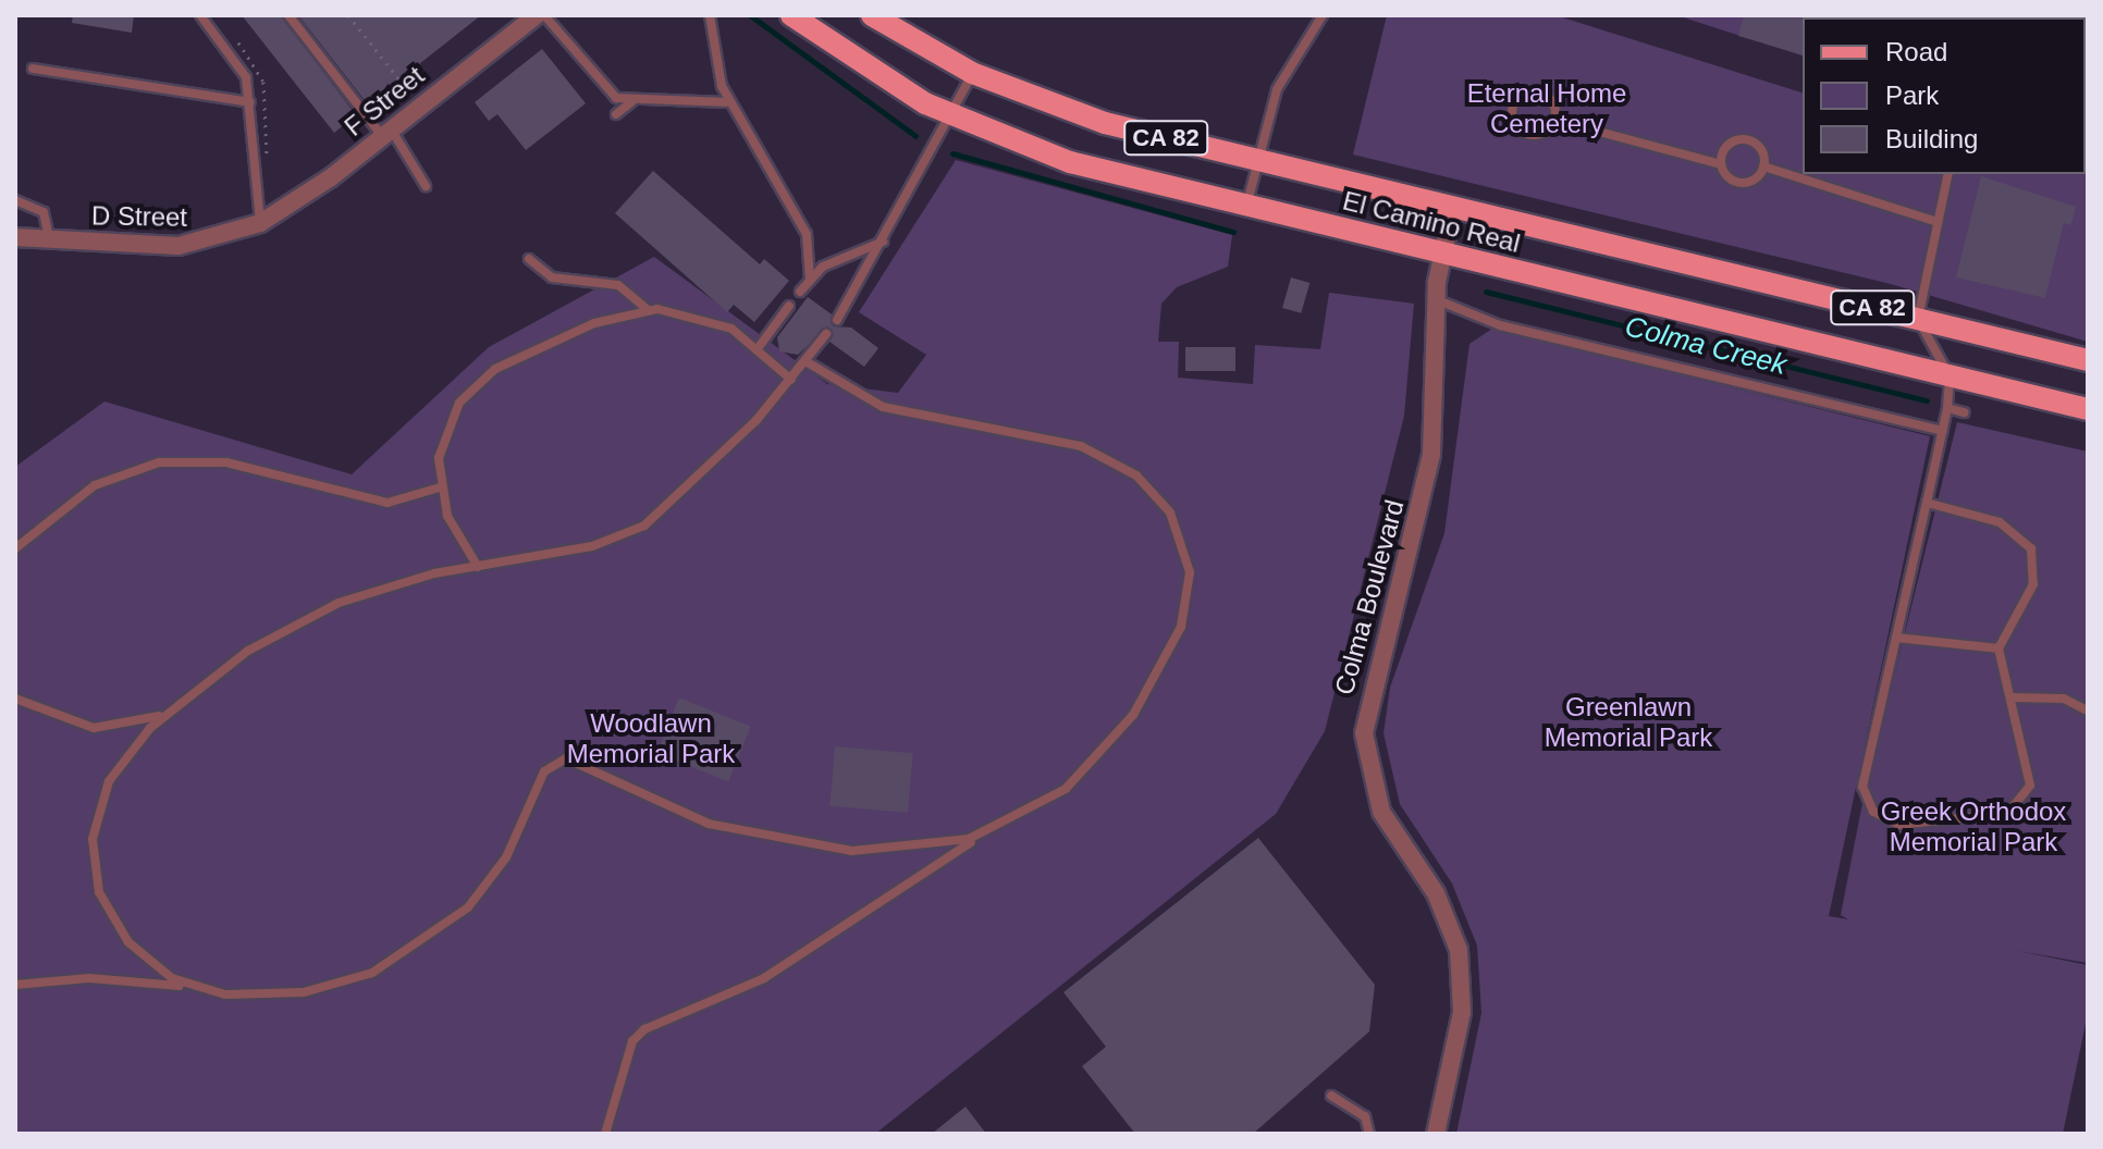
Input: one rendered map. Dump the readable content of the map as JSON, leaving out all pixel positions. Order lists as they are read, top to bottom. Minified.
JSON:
{"streets":{"main road":["CA 82","El Camino Real"],"street":["F Street","D Street","Colma Boulevard"]},"crossings":[["F Street","D Street"],["El Camino Real","Colma Boulevard"]],"water":["Colma Creek"],"parks":["Eternal Home Cemetery","Greenlawn Memorial Park","Woodlawn Memorial Park","Greek Orthodox Memorial Park"],"legend":["Road","Park","Building"]}
